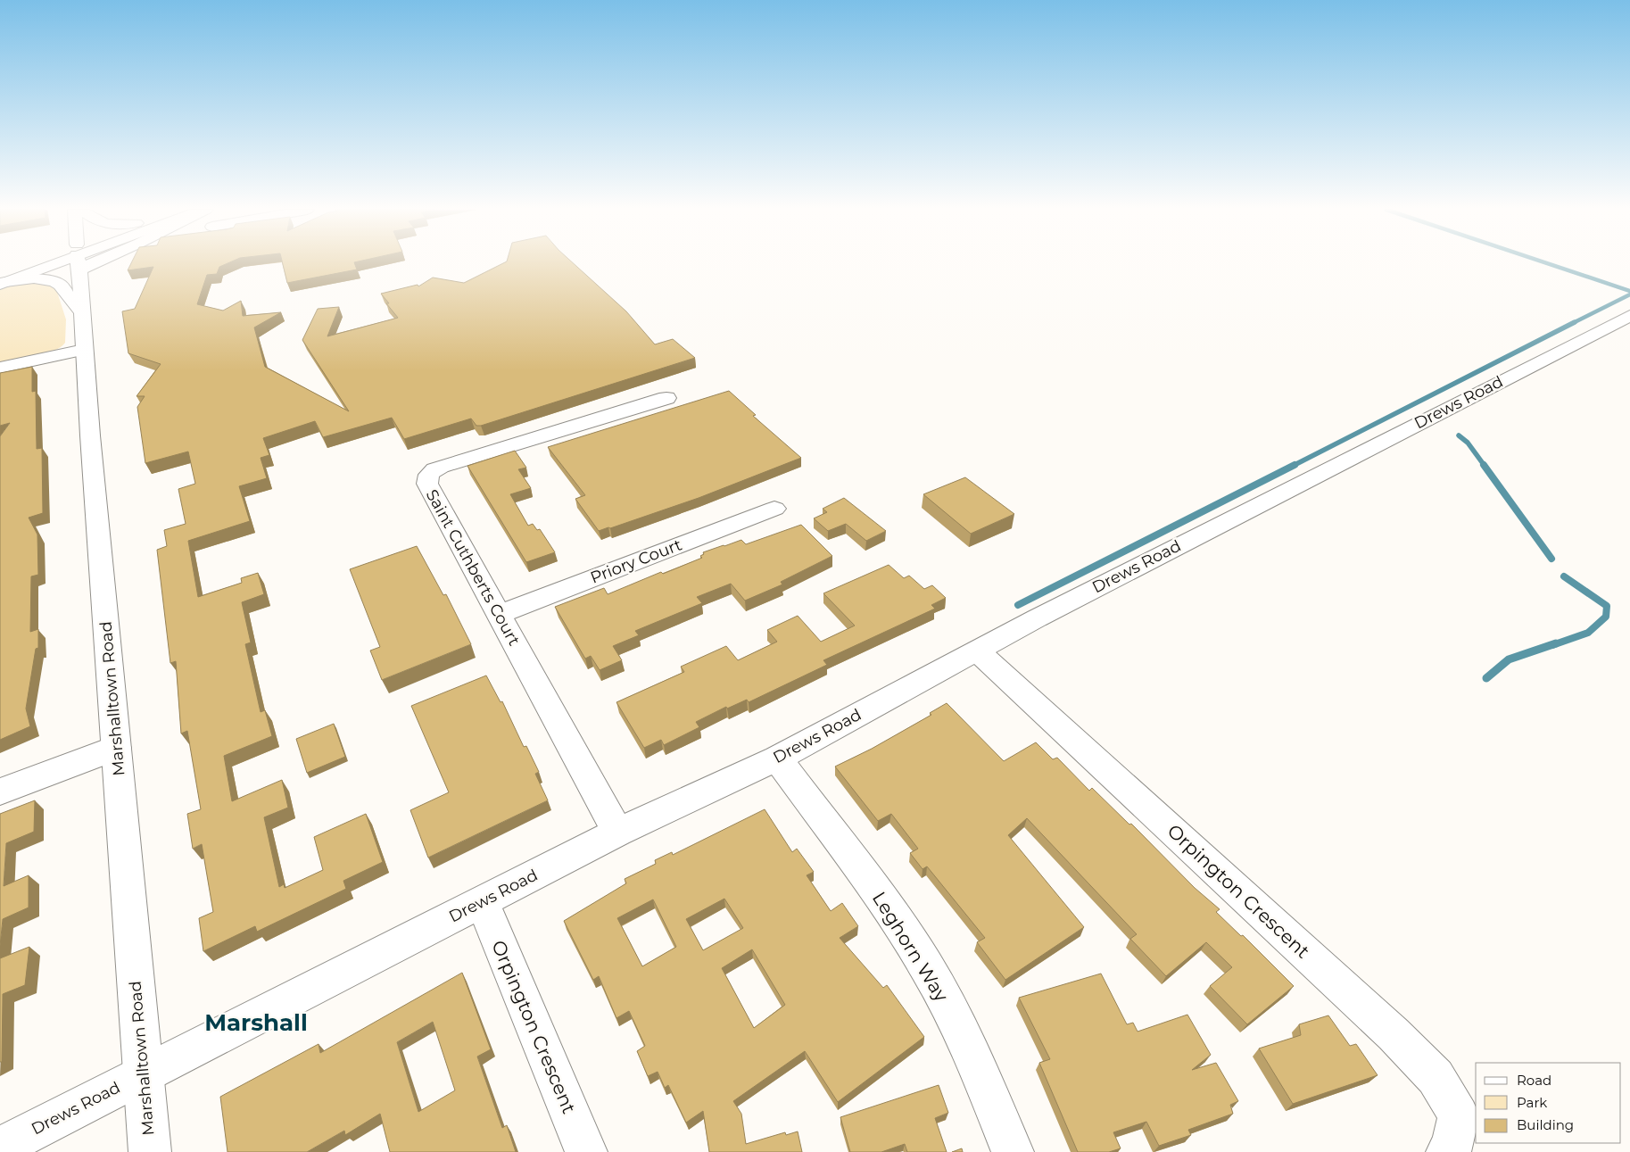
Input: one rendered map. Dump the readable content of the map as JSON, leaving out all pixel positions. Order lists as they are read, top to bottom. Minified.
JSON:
{"streets":{"street":["Drews Road","Priory Court","Saint Cuthberts Court","Marshalltown Road","Orpington Crescent","Leghorn Way"]},"crossings":[["Drews Road","Saint Cuthberts Court"],["Drews Road","Marshalltown Road"],["Drews Road","Orpington Crescent"],["Drews Road","Leghorn Way"],["Priory Court","Saint Cuthberts Court"]],"districts":["Marshall"],"legend":["Road","Park","Building"]}
